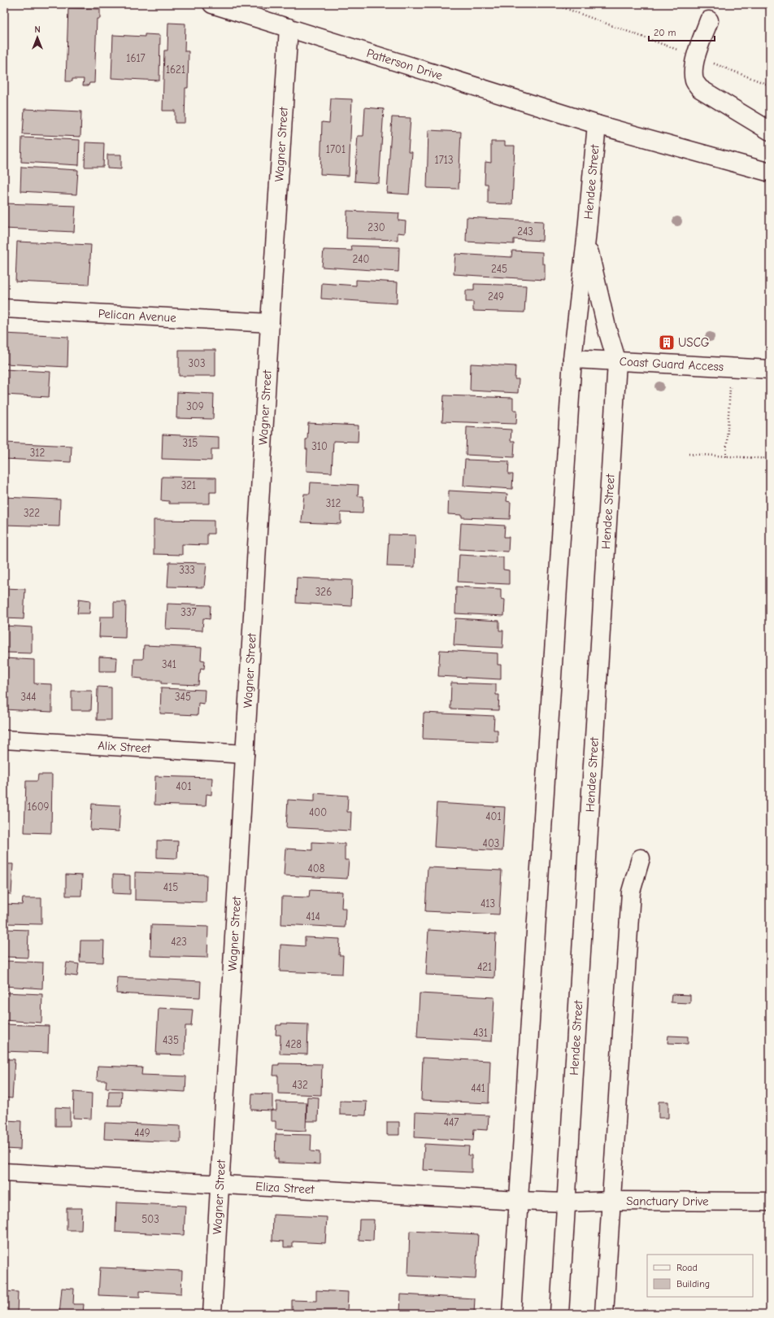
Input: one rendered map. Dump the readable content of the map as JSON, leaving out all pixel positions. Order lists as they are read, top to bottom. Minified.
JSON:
{"streets":{"street":["Patterson Drive","Wagner Street","Hendee Street","Pelican Avenue","Coast Guard Access","Alix Street","Eliza Street","Sanctuary Drive"]},"crossings":[["Patterson Drive","Wagner Street"],["Patterson Drive","Hendee Street"],["Wagner Street","Pelican Avenue"],["Wagner Street","Alix Street"],["Wagner Street","Eliza Street"],["Hendee Street","Coast Guard Access"],["Hendee Street","Eliza Street"],["Hendee Street","Sanctuary Drive"],["Eliza Street","Sanctuary Drive"]],"places":{"building":["USCG"]},"house_numbers":["1617","1621","1701","1713","230","243","240","245","249","303","309","315","310","312","321","312","322","333","326","337","341","344","345","401","1609","400","401","403","408","415","413","414","423","421","431","435","428","432","441","447","449","503"],"legend":["Road","Building"],"scale_bar":"20 m","north":"top"}
